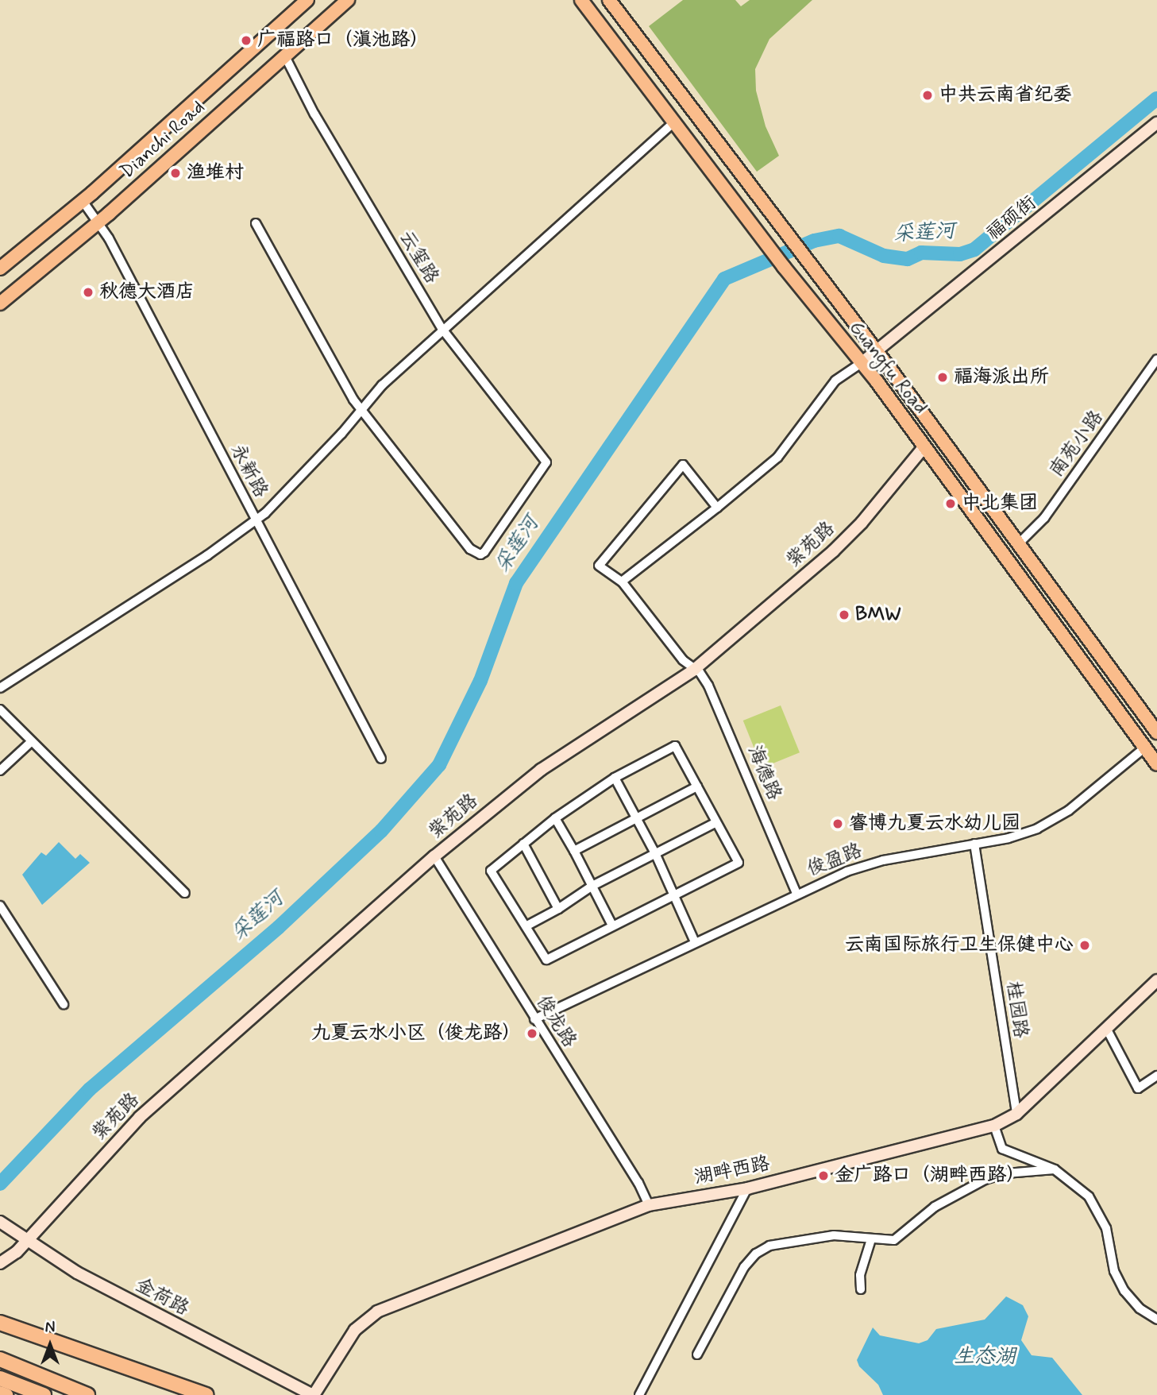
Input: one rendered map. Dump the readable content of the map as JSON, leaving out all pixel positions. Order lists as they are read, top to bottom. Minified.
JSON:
{"streets":{"main road":["Dianchi Road","Guangfu Road"],"street":["福硕街","云玺路","南苑小路","永新路","紫苑路","海德路","俊盈路","桂园路","俊龙路","湖畔西路","金荷路"]},"crossings":[["Dianchi Road","云玺路"],["Dianchi Road","永新路"],["福硕街","Guangfu Road"],["Guangfu Road","南苑小路"],["Guangfu Road","紫苑路"],["Guangfu Road","俊盈路"],["紫苑路","海德路"],["紫苑路","俊龙路"],["紫苑路","金荷路"],["海德路","俊盈路"],["俊盈路","桂园路"],["俊盈路","俊龙路"],["桂园路","湖畔西路"],["俊龙路","湖畔西路"],["湖畔西路","金荷路"]],"water":["采莲河","生态湖"],"places":["广福路口（滇池路）","中共云南省纪委","渔堆村","秋德大酒店","福海派出所","中北集团","BMW","睿博九夏云水幼儿园","云南国际旅行卫生保健中心","九夏云水小区（俊龙路）","金广路口（湖畔西路）"],"north":"top"}
